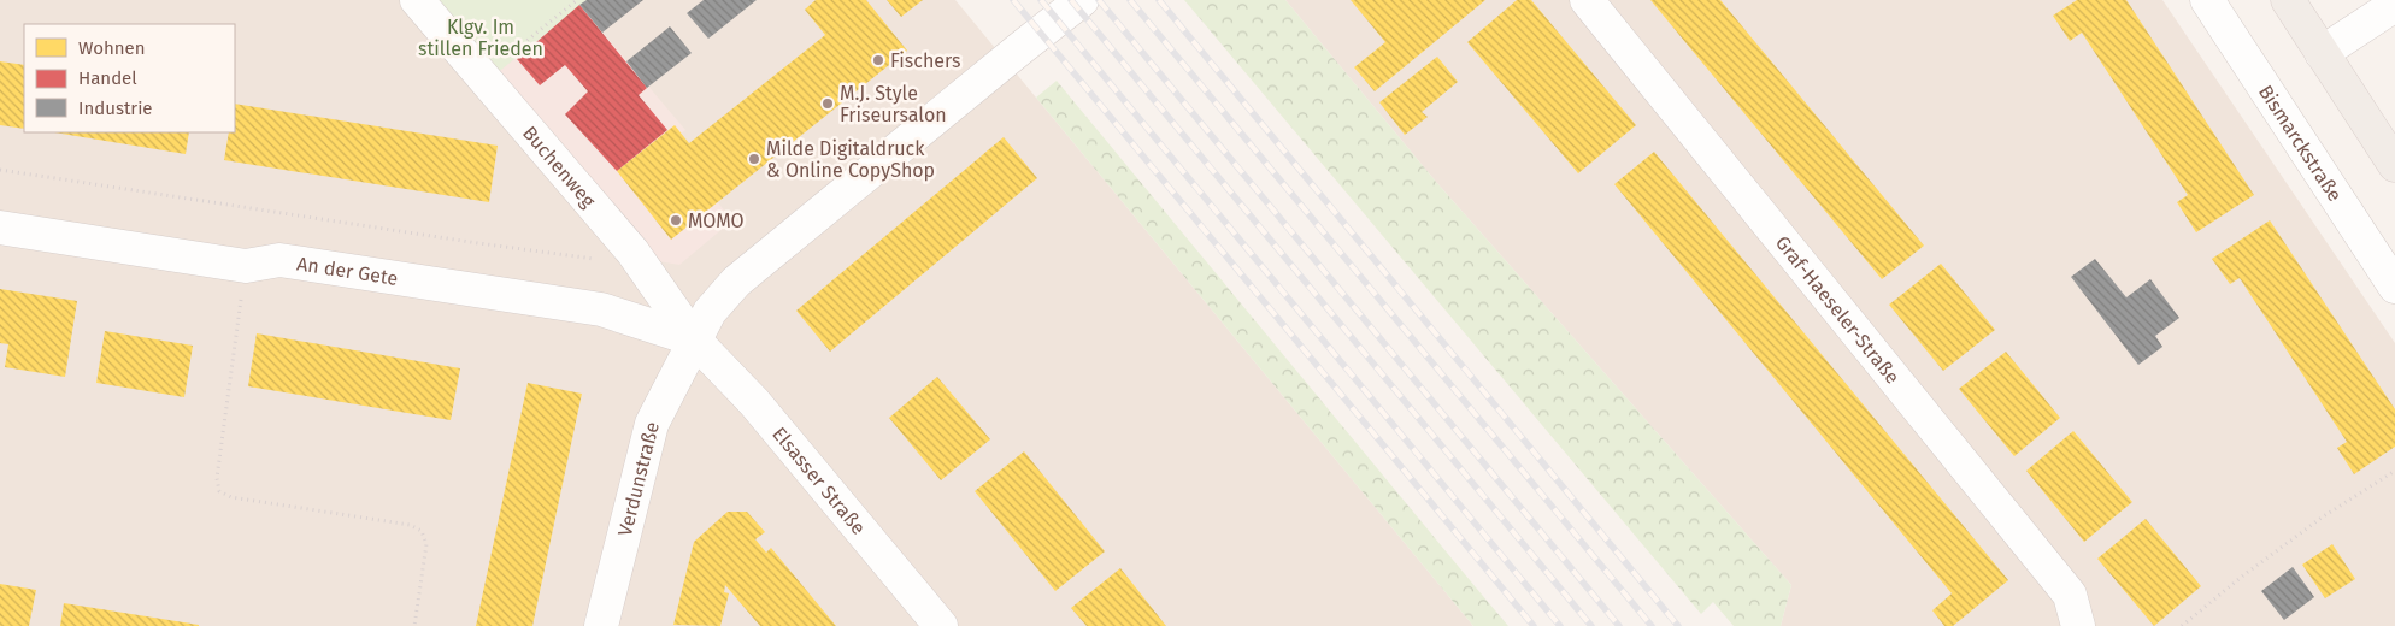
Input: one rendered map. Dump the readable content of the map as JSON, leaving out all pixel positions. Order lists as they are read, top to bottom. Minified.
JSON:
{"streets":{"street":["Bismarckstraße","Buchenweg","An der Gete","Graf-Haeseler-Straße","Verdunstraße","Elsasser Straße"]},"crossings":[["Buchenweg","An der Gete"],["Buchenweg","Verdunstraße"],["Buchenweg","Elsasser Straße"],["An der Gete","Verdunstraße"],["An der Gete","Elsasser Straße"],["Verdunstraße","Elsasser Straße"]],"parks":["Klgv. Im stillen Frieden"],"places":["Fischers","M.J. Style Friseursalon","Milde Digitaldruck & Online CopyShop","MOMO"],"legend":["Wohnen","Handel","Industrie"]}
